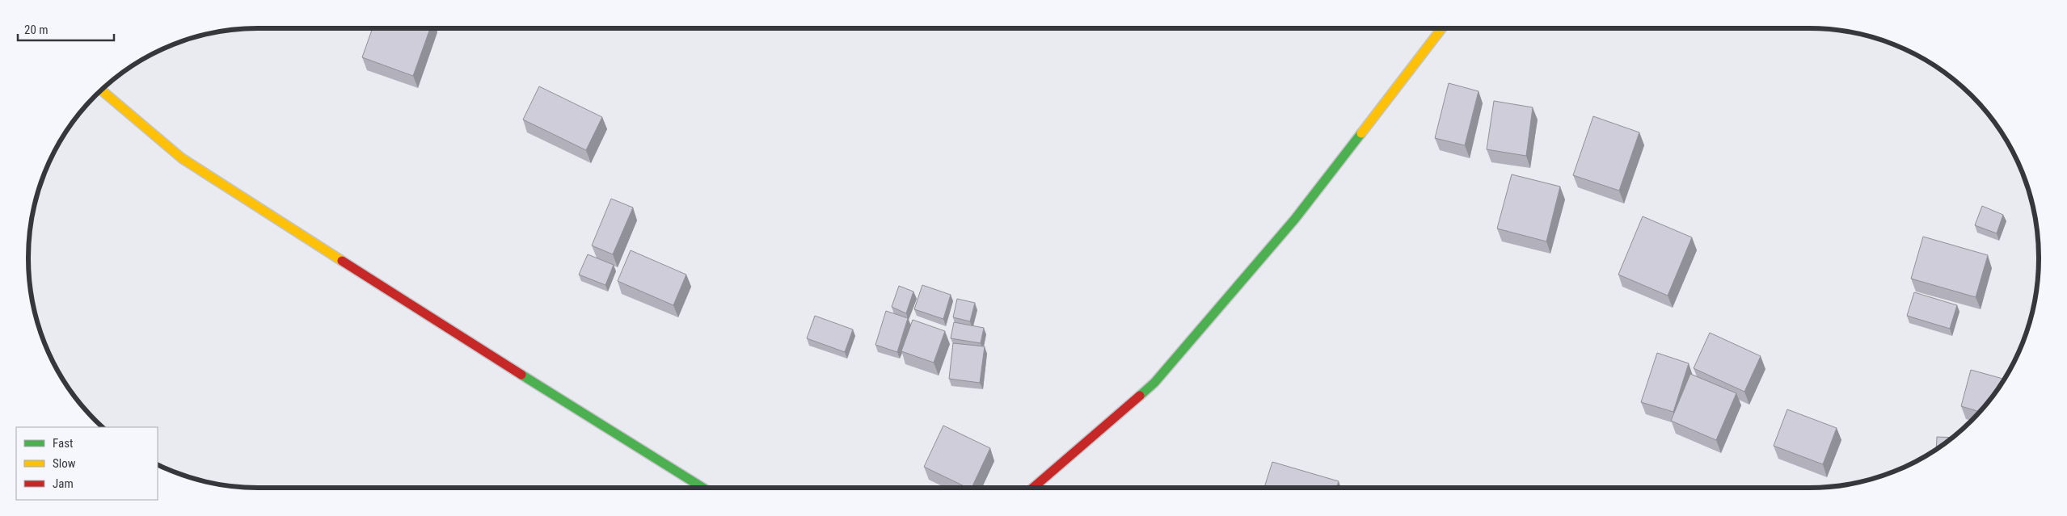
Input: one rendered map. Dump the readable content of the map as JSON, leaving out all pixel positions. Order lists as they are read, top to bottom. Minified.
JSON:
{"legend":["Fast","Slow","Jam"],"scale_bar":"20 m"}
